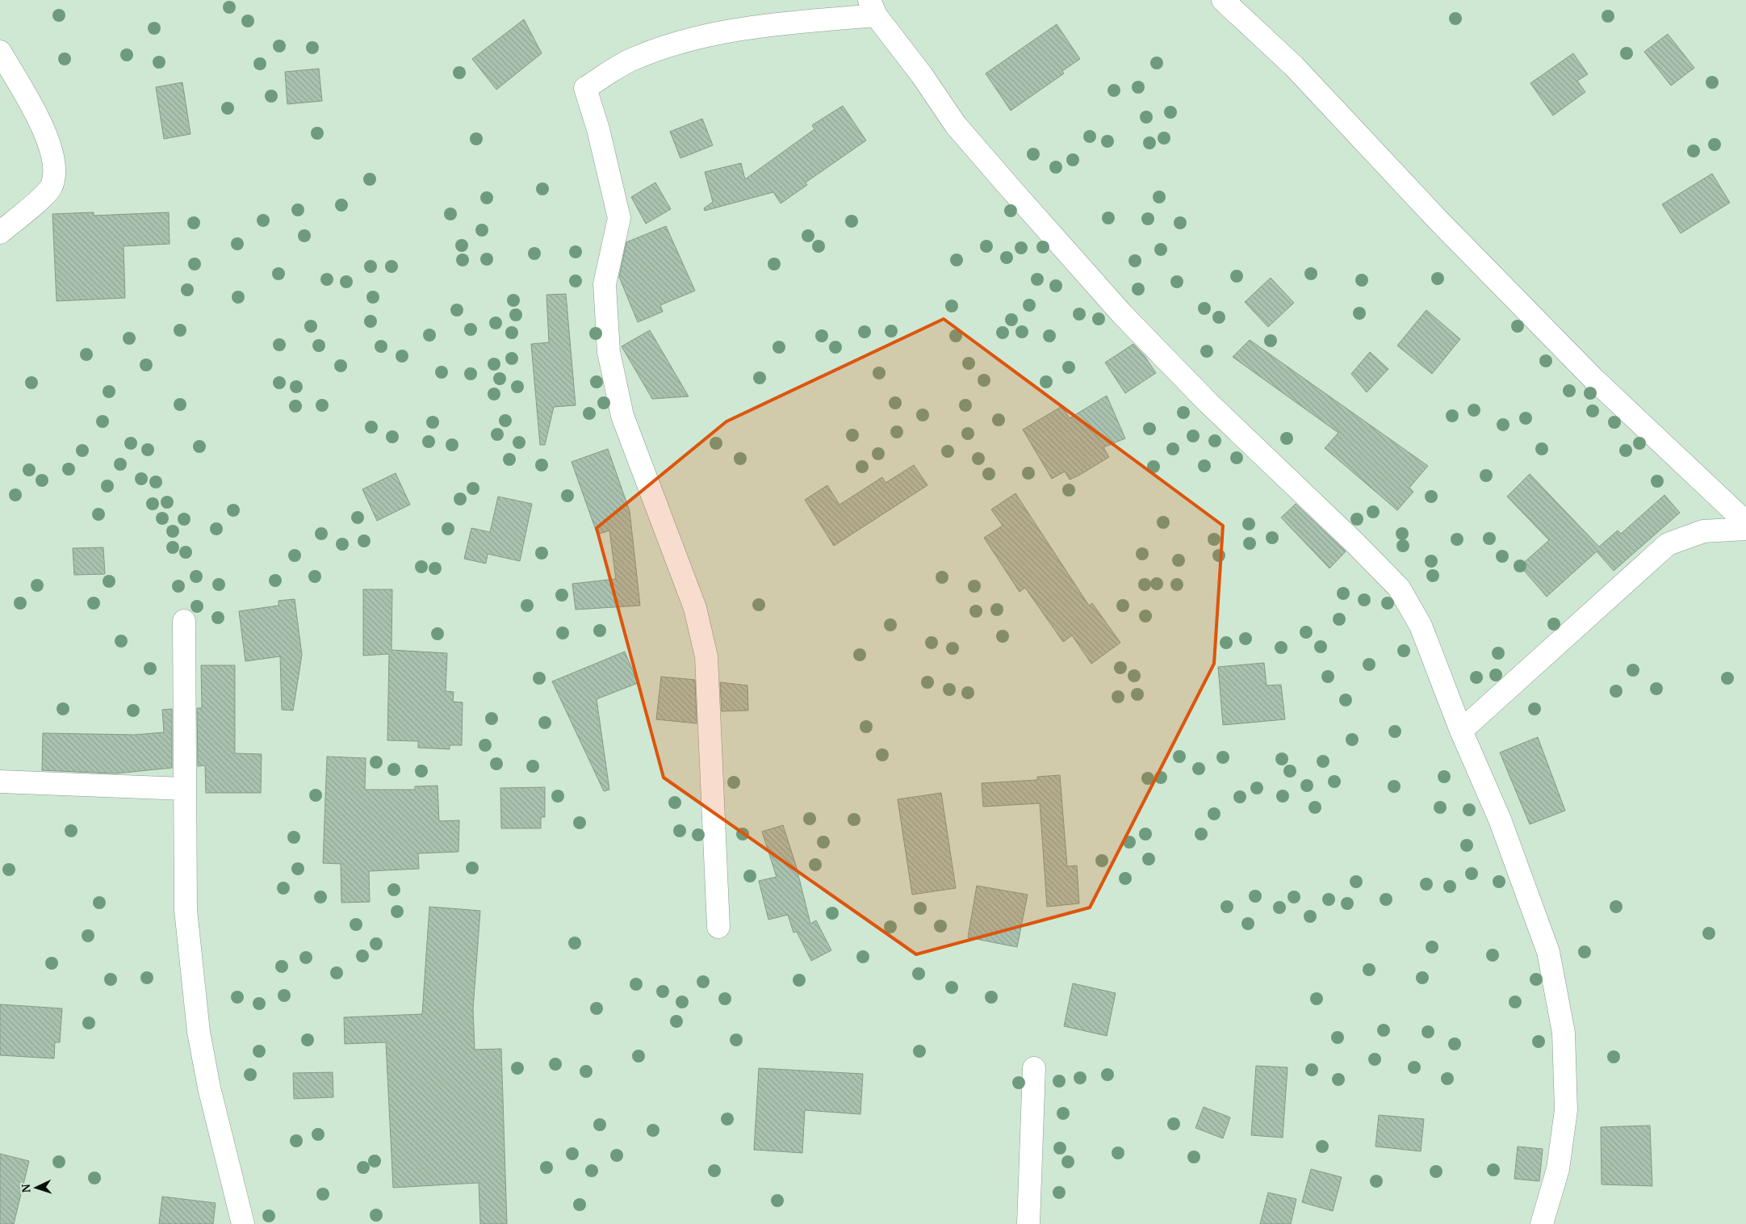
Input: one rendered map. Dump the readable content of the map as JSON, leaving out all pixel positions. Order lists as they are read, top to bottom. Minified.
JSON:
{"north":"left"}
